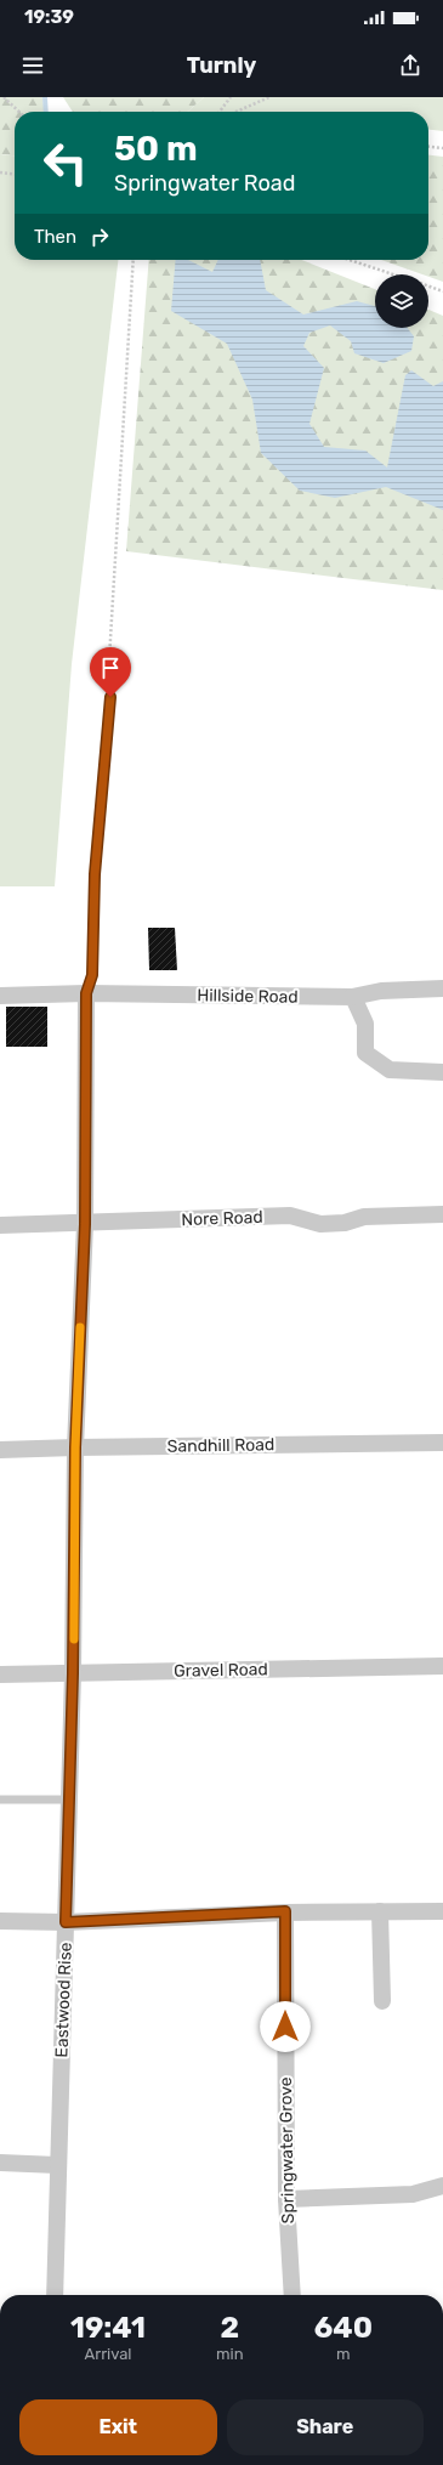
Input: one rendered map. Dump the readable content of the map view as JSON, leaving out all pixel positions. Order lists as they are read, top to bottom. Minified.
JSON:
{"streets":{"street":["Hillside Road","Nore Road","Sandhill Road","Gravel Road","Eastwood Rise","Springwater Grove"]},"crossings":[["Hillside Road","Eastwood Rise"],["Nore Road","Eastwood Rise"],["Sandhill Road","Eastwood Rise"],["Gravel Road","Eastwood Rise"]],"page":{"status":"19:39","header":"Turnly","turn":["50 m","Springwater Road"],"then":"Then","eta":["19:41","Arrival","2","min","640","m"],"buttons":["Exit","Share"]}}
